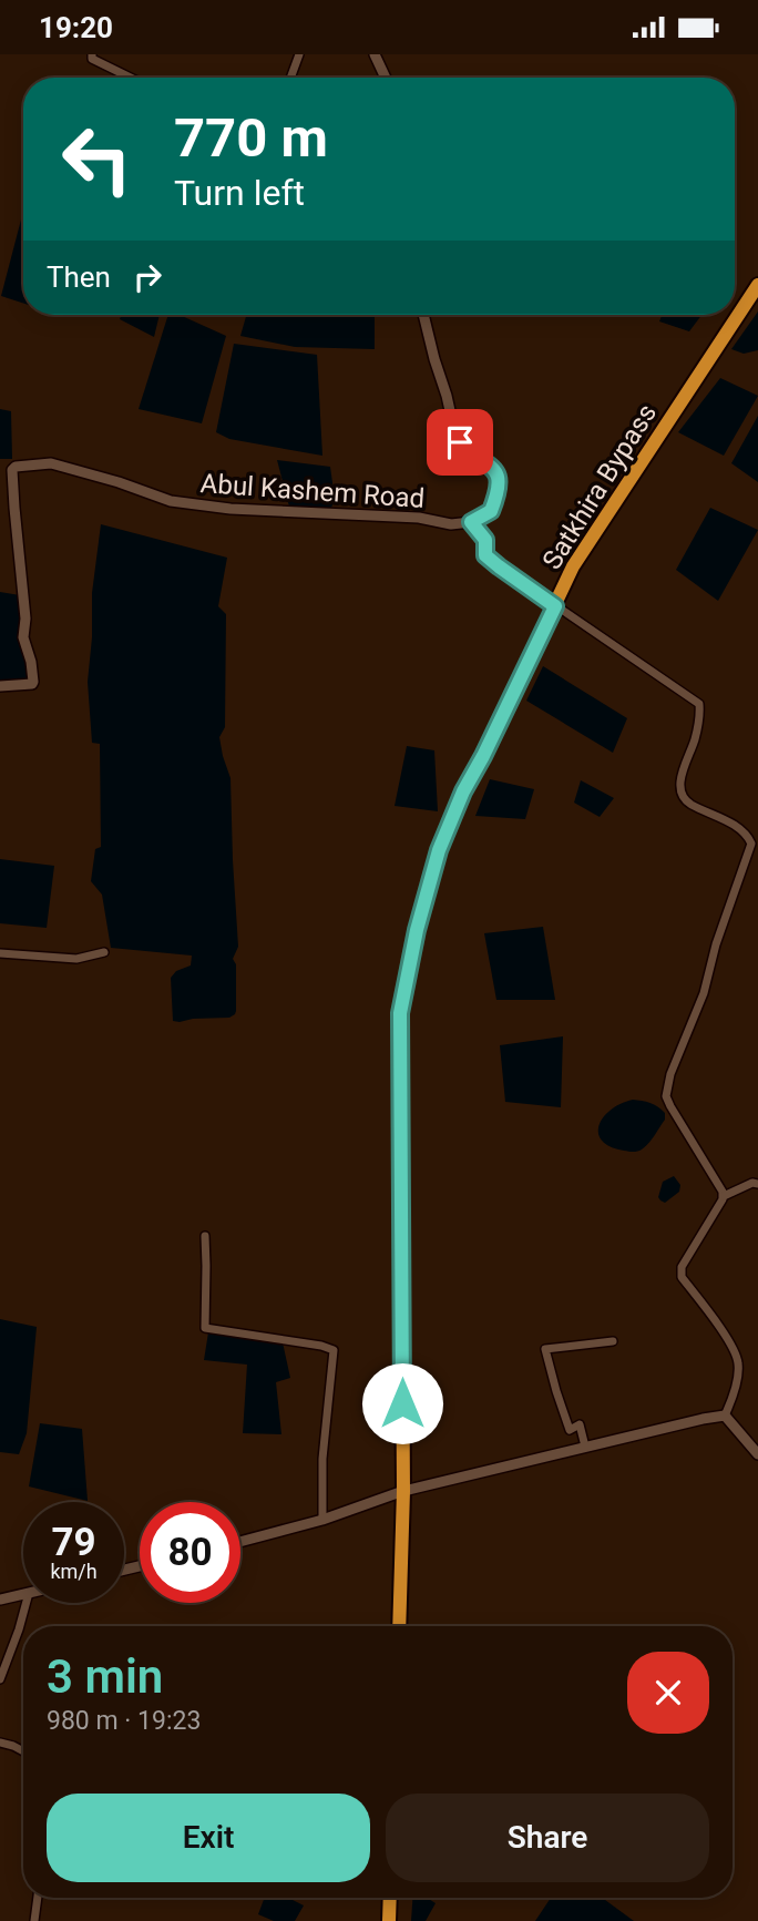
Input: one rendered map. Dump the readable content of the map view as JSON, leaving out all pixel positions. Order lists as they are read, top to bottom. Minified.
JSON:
{"streets":{"highway":["Satkhira Bypass"],"street":["Abul Kashem Road"]},"page":{"status":"19:20","turn":["770 m","Turn left"],"then":"Then","speed":"79 km/h","limit":"80","heading":["3 min","980 m · 19:23"],"buttons":["Exit","Share"]}}
